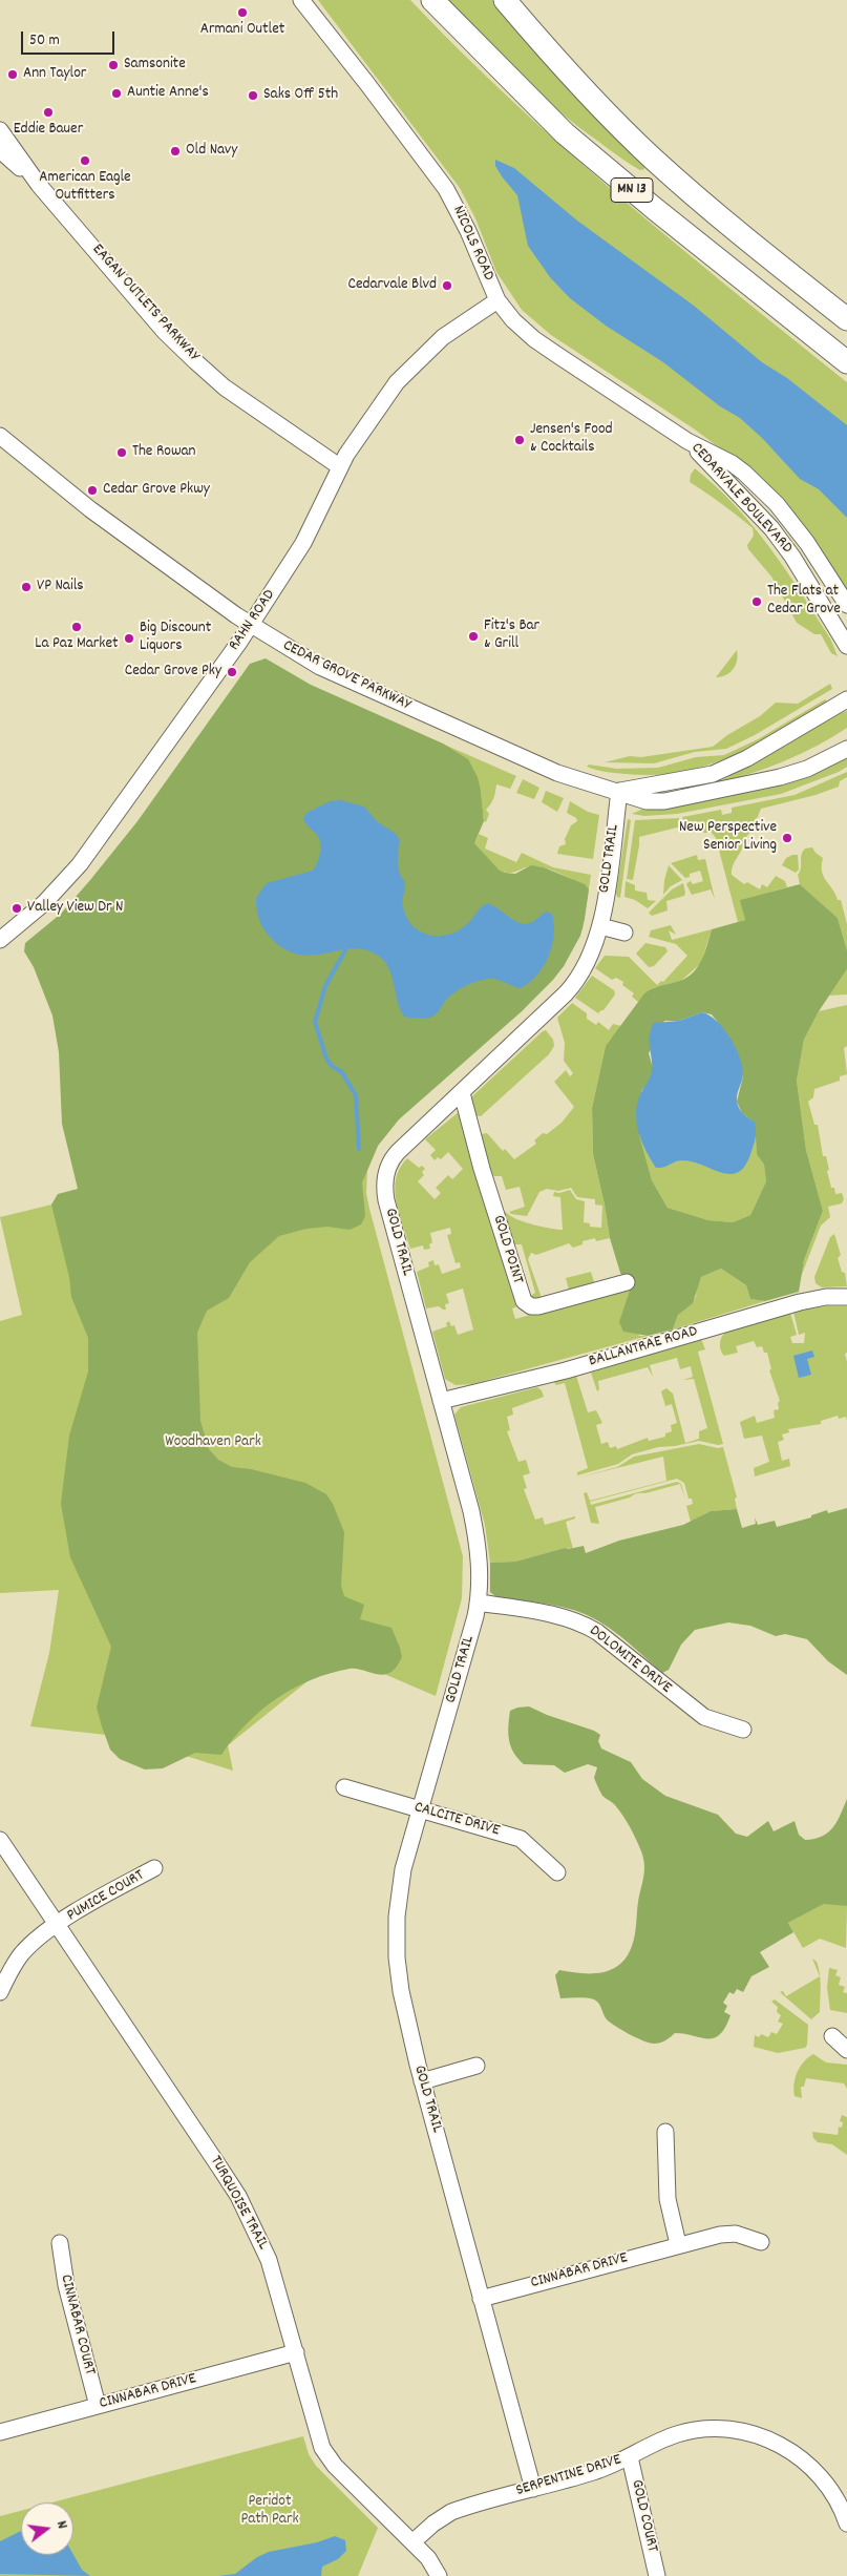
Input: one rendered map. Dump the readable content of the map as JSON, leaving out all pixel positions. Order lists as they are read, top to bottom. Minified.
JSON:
{"streets":{"highway":["MN 13"],"street":["NICOLS ROAD","EAGAN OUTLETS PARKWAY","CEDARVALE BOULEVARD","RAHN ROAD","CEDAR GROVE PARKWAY","GOLD TRAIL","GOLD POINT","BALLANTRAE ROAD","DOLOMITE DRIVE","CALCITE DRIVE","PUMICE COURT","TURQUOISE TRAIL","CINNABAR DRIVE","CINNABAR COURT","SERPENTINE DRIVE","GOLD COURT"]},"crossings":[["NICOLS ROAD","CEDARVALE BOULEVARD"],["NICOLS ROAD","RAHN ROAD"],["EAGAN OUTLETS PARKWAY","RAHN ROAD"],["RAHN ROAD","CEDAR GROVE PARKWAY"],["CEDAR GROVE PARKWAY","GOLD TRAIL"],["GOLD TRAIL","GOLD POINT"],["GOLD TRAIL","BALLANTRAE ROAD"],["GOLD TRAIL","DOLOMITE DRIVE"],["GOLD TRAIL","CALCITE DRIVE"],["GOLD TRAIL","CINNABAR DRIVE"],["GOLD TRAIL","SERPENTINE DRIVE"],["PUMICE COURT","TURQUOISE TRAIL"],["TURQUOISE TRAIL","CINNABAR DRIVE"],["TURQUOISE TRAIL","SERPENTINE DRIVE"],["CINNABAR DRIVE","CINNABAR COURT"],["SERPENTINE DRIVE","GOLD COURT"]],"parks":["Woodhaven Park","Peridot Path Park"],"places":["Armani Outlet","Samsonite","Ann Taylor","Auntie Anne's","Saks Off 5th","Eddie Bauer","Old Navy","American Eagle Outfitters","Cedarvale Blvd","Jensen's Food & Cocktails","The Rowan","Cedar Grove Pkwy","VP Nails","The Flats at Cedar Grove","La Paz Market","Fitz's Bar & Grill","Big Discount Liquors","Cedar Grove Pky","New Perspective Senior Living","Valley View Dr N"],"scale_bar":"50 m","north":"right"}
